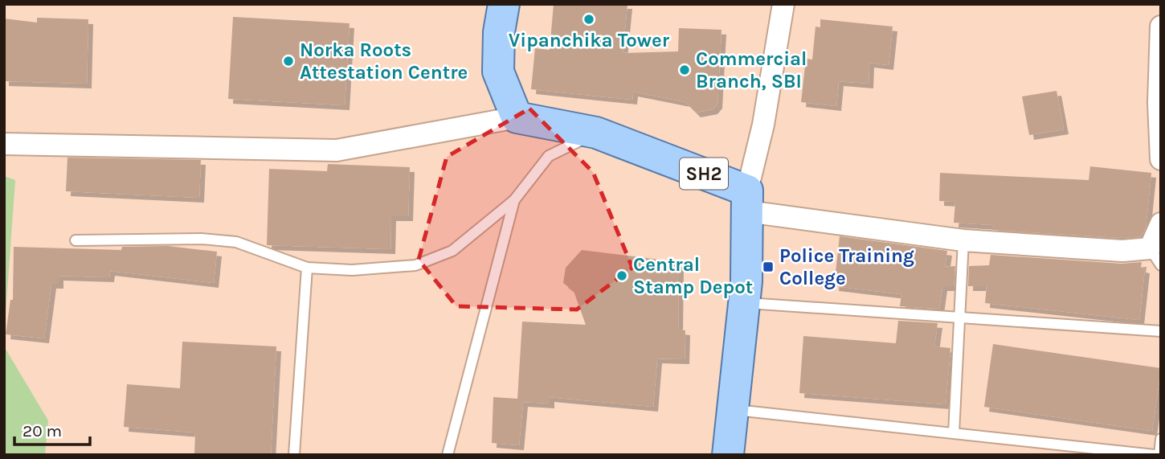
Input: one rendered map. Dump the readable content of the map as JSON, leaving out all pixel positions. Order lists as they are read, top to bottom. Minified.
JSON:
{"streets":{"main road":["SH2"]},"places":{"other":["Vipanchika Tower","Norka Roots Attestation Centre","Commercial Branch, SBI","Central Stamp Depot"],"transit":["Police Training College"]},"scale_bar":"20 m"}
